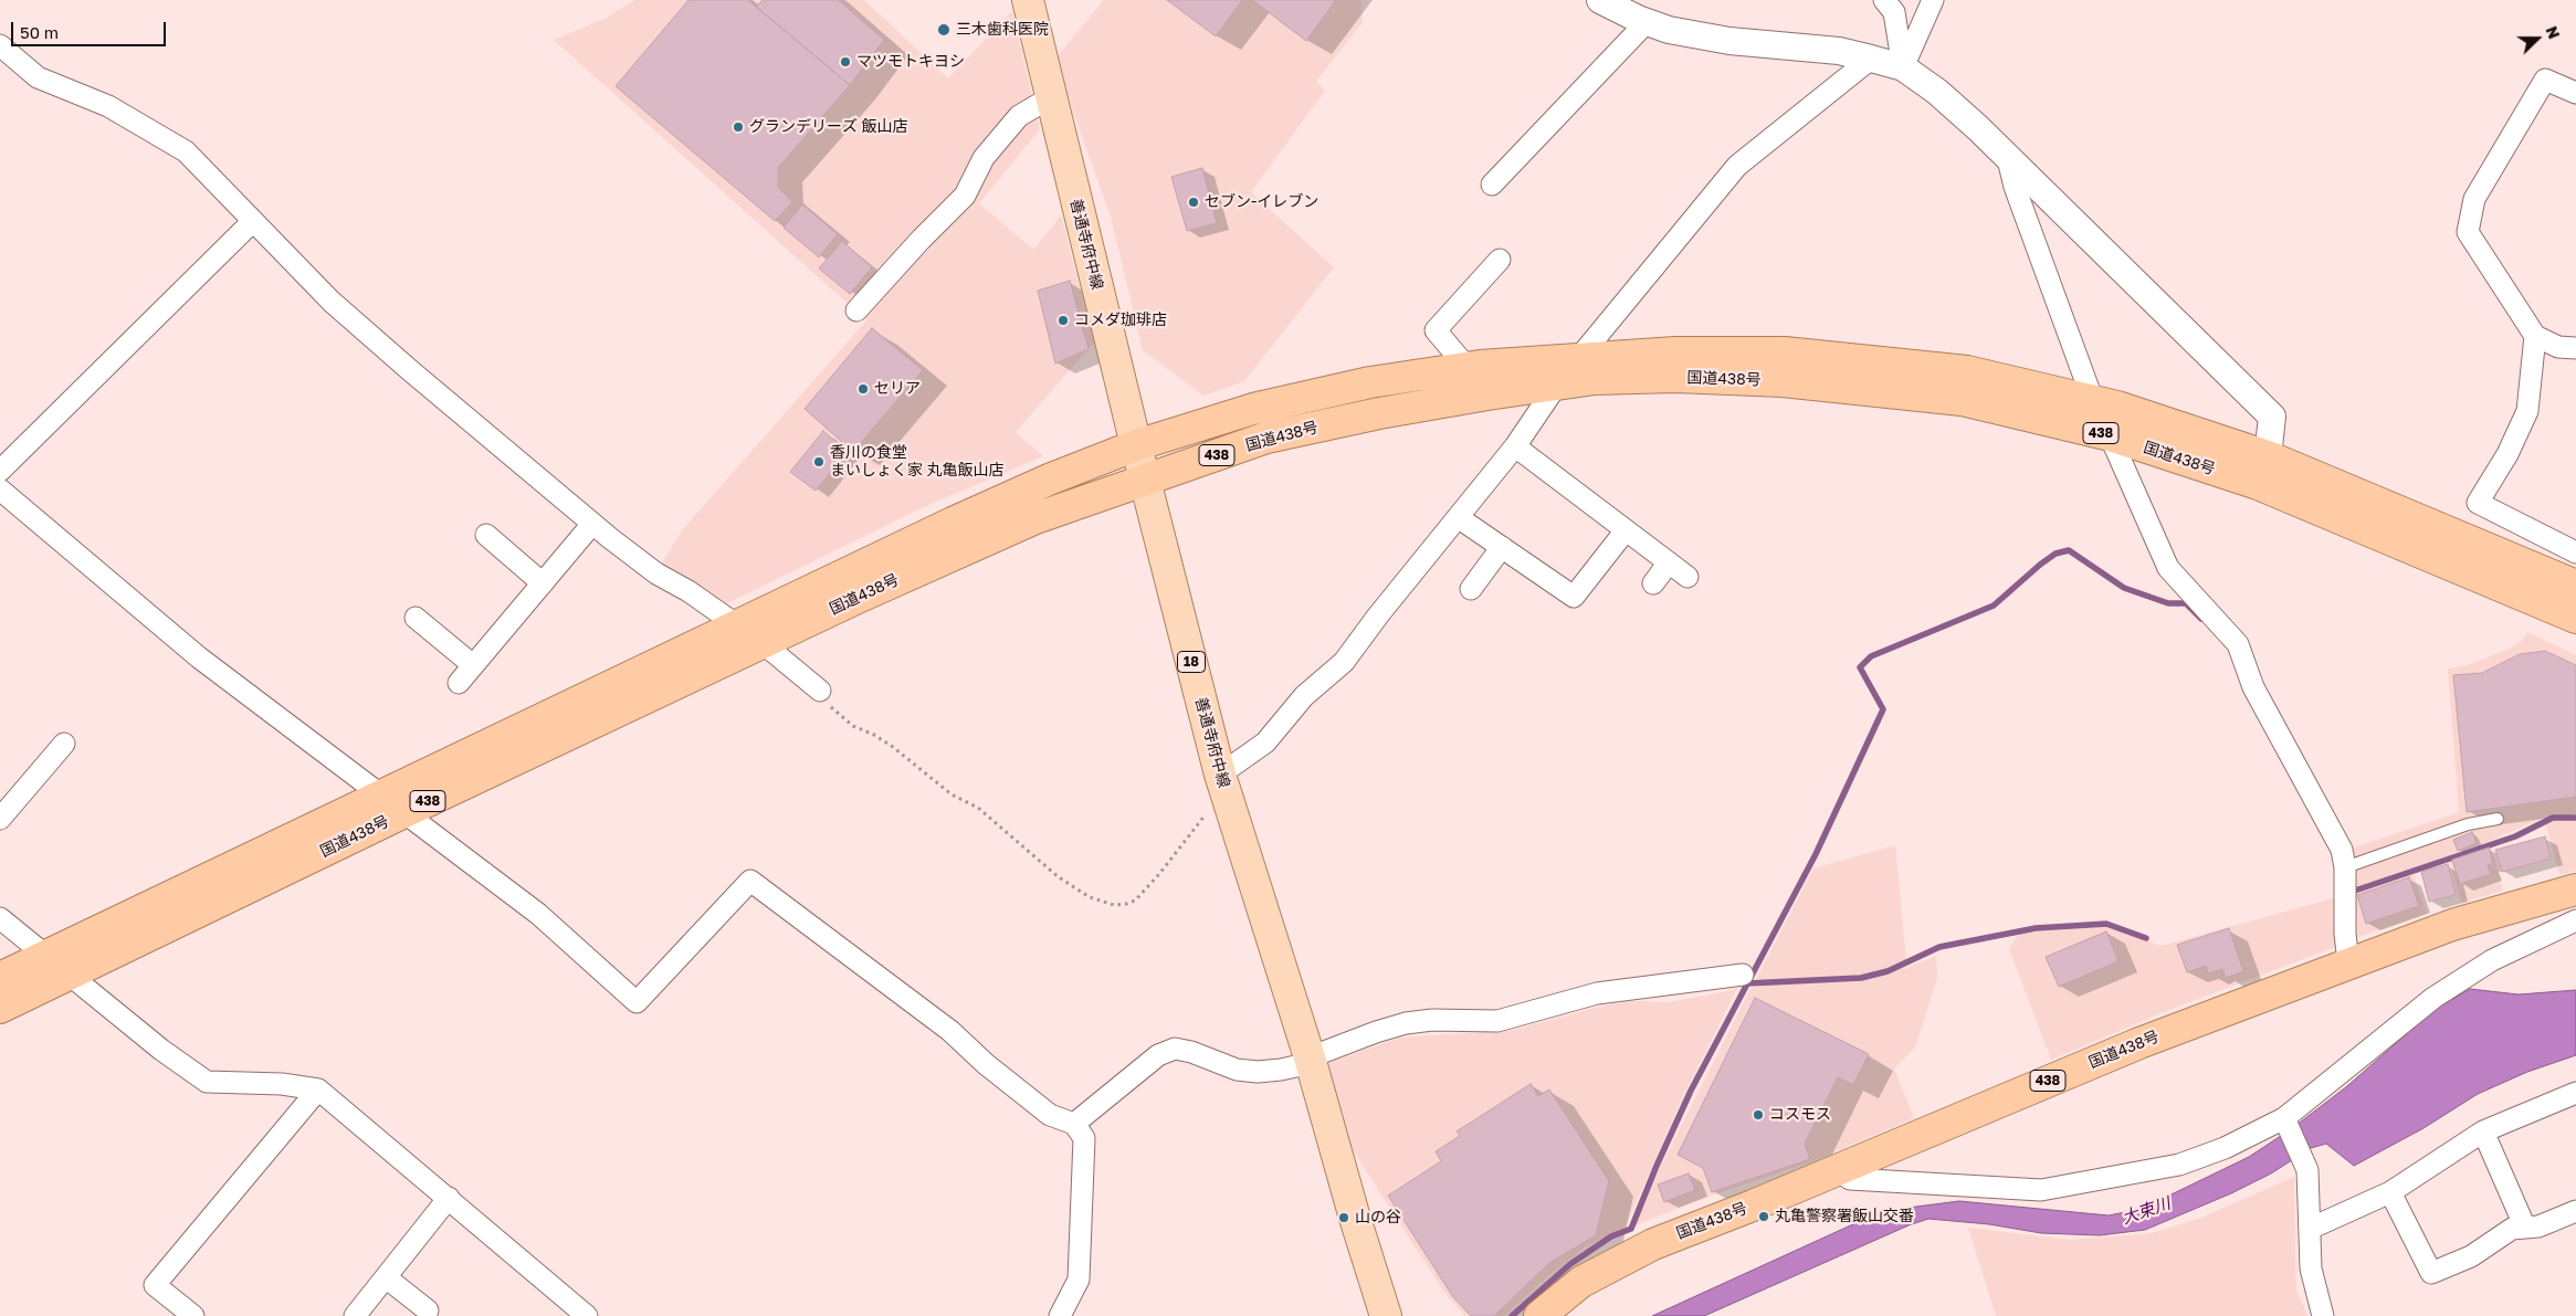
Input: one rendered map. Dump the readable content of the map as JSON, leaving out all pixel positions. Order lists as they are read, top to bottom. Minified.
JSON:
{"streets":{"highway":["国道438号","438"],"main road":["善通寺府中線","18"]},"crossings":[["善通寺府中線","国道438号"]],"water":["大束川"],"places":["三木歯科医院","マツモトキヨシ","グランデリーズ 飯山店","セブン-イレブン","コメダ珈琲店","セリア","香川の食堂 まいしょく家 丸亀飯山店","コスモス","丸亀警察署飯山交番","山の谷"],"scale_bar":"50 m","north":"right"}
